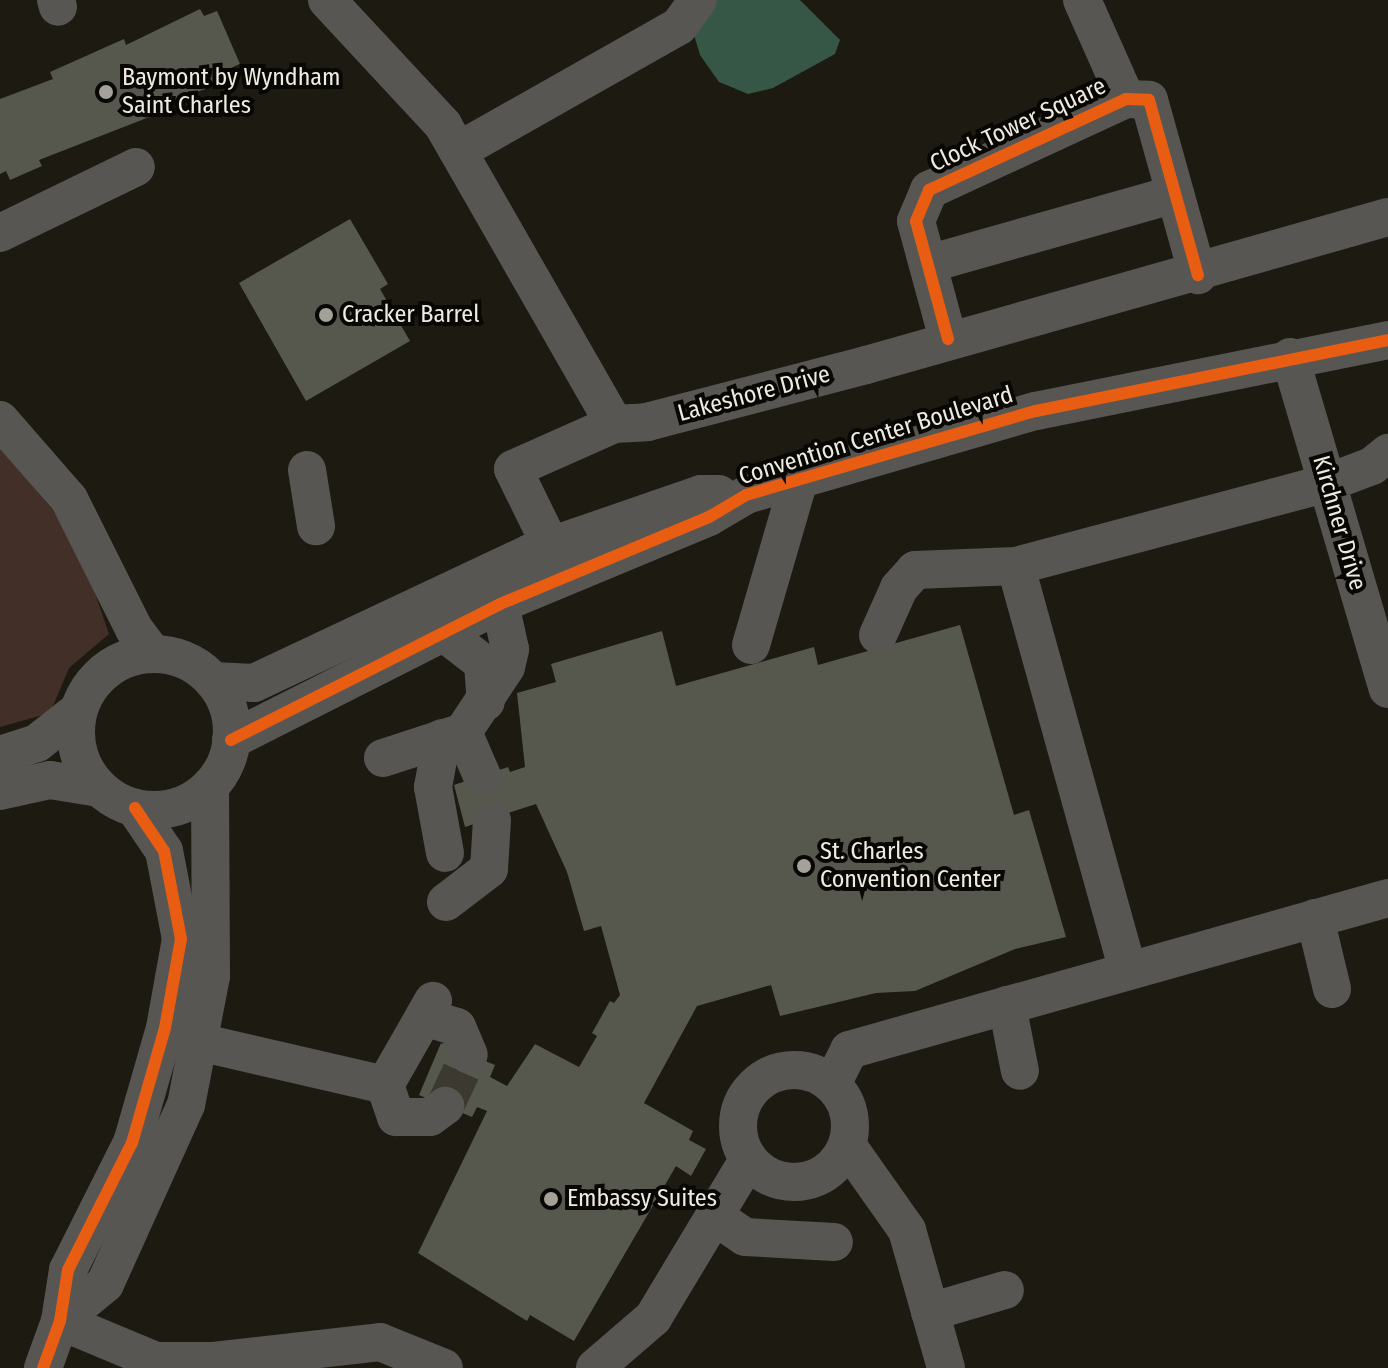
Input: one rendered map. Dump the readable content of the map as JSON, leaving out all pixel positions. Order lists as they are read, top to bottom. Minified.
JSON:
{"streets":{"street":["Clock Tower Square","Lakeshore Drive","Convention Center Boulevard","Kirchner Drive"]},"crossings":[["Clock Tower Square","Lakeshore Drive"],["Lakeshore Drive","Convention Center Boulevard"],["Convention Center Boulevard","Kirchner Drive"]],"places":["Baymont by Wyndham Saint Charles","Cracker Barrel","St. Charles Convention Center","Embassy Suites"]}
